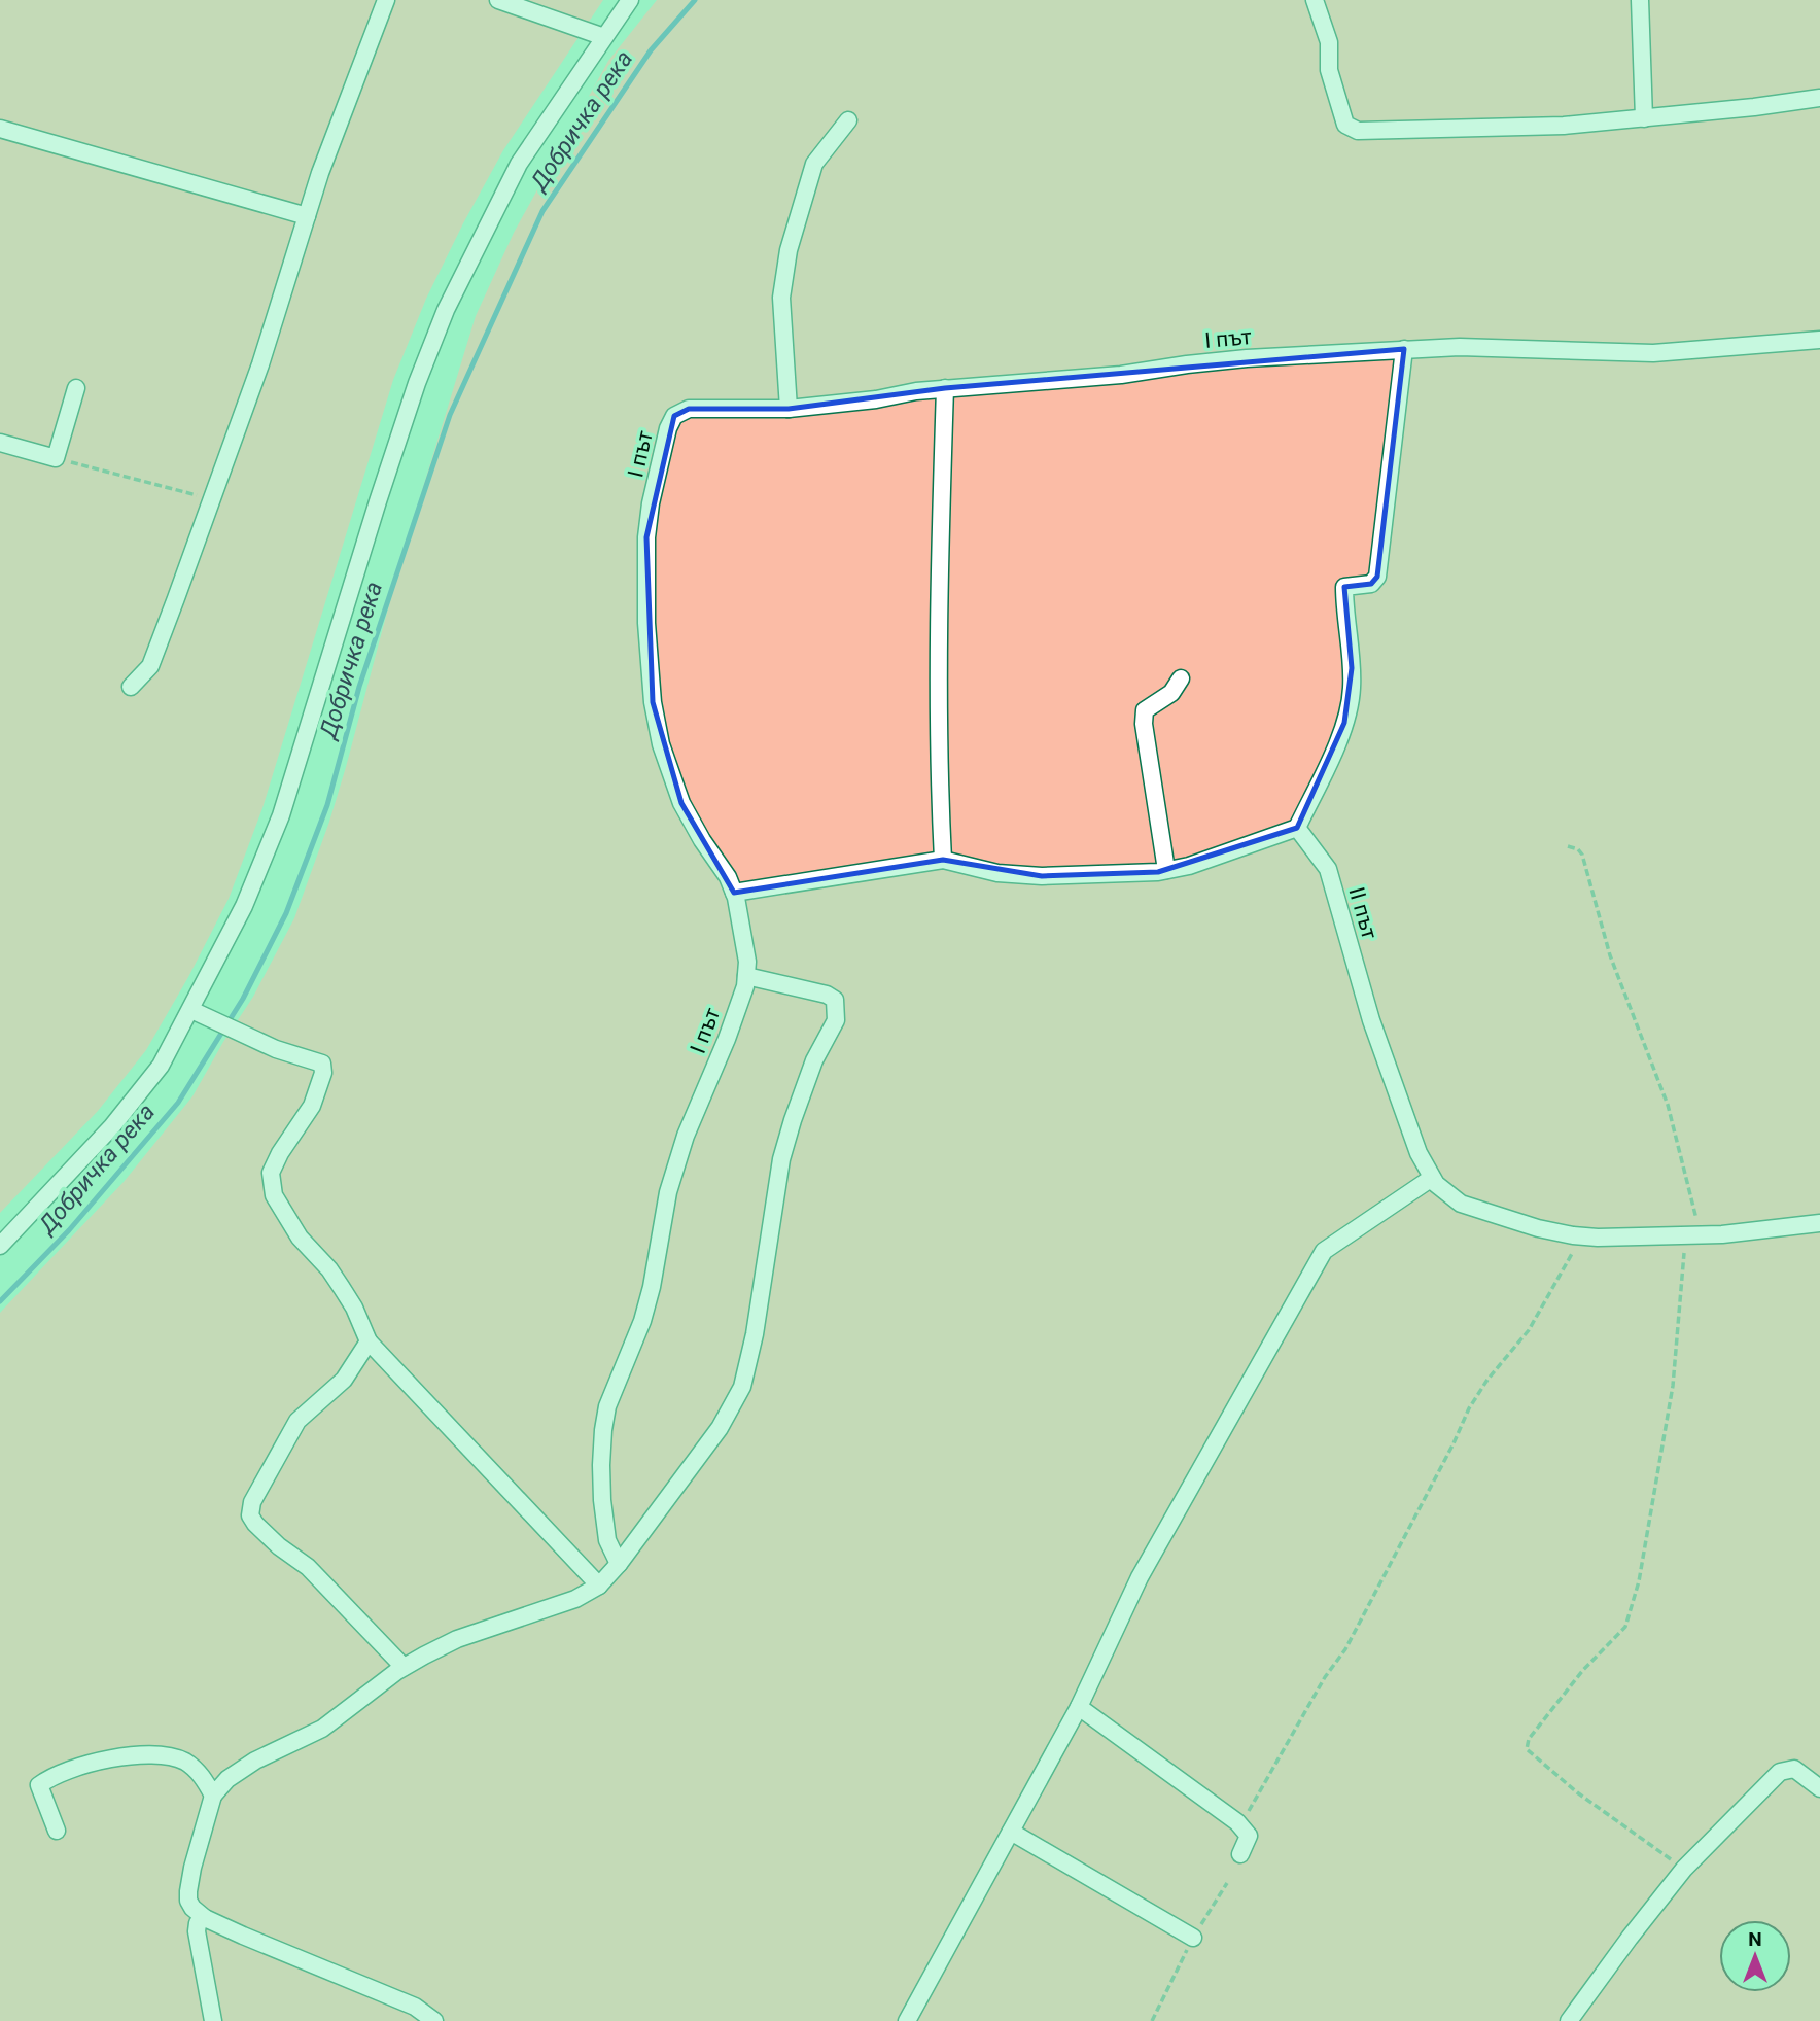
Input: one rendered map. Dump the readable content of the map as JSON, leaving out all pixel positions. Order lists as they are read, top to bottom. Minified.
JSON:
{"streets":{"street":["І път","ІІ път"]},"water":["Добричка река"],"north":"top"}
